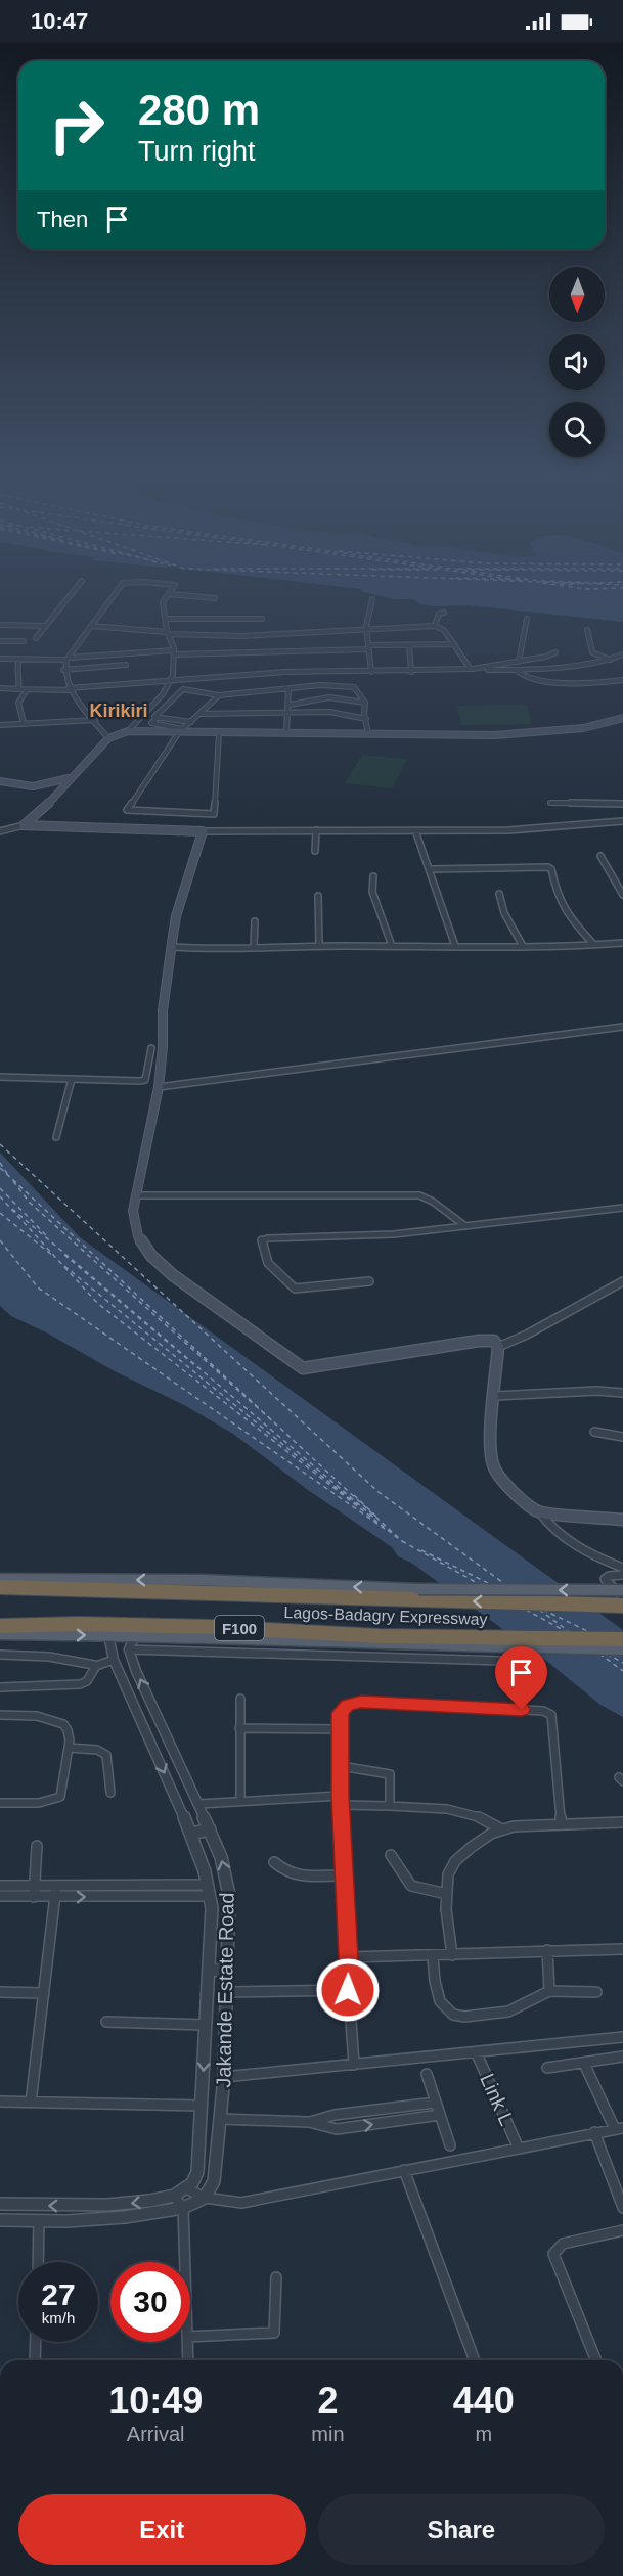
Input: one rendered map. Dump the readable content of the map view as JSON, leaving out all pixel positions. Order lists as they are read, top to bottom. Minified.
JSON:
{"streets":{"highway":["Lagos-Badagry Expressway","F100"],"street":["Jakande Estate Road","Link L"]},"districts":["Kirikiri"],"north":"bottom","page":{"status":"10:47","turn":["280 m","Turn right"],"then":"Then","speed":"27 km/h","limit":"30","eta":["10:49","Arrival","2","min","440","m"],"buttons":["Exit","Share"]}}
